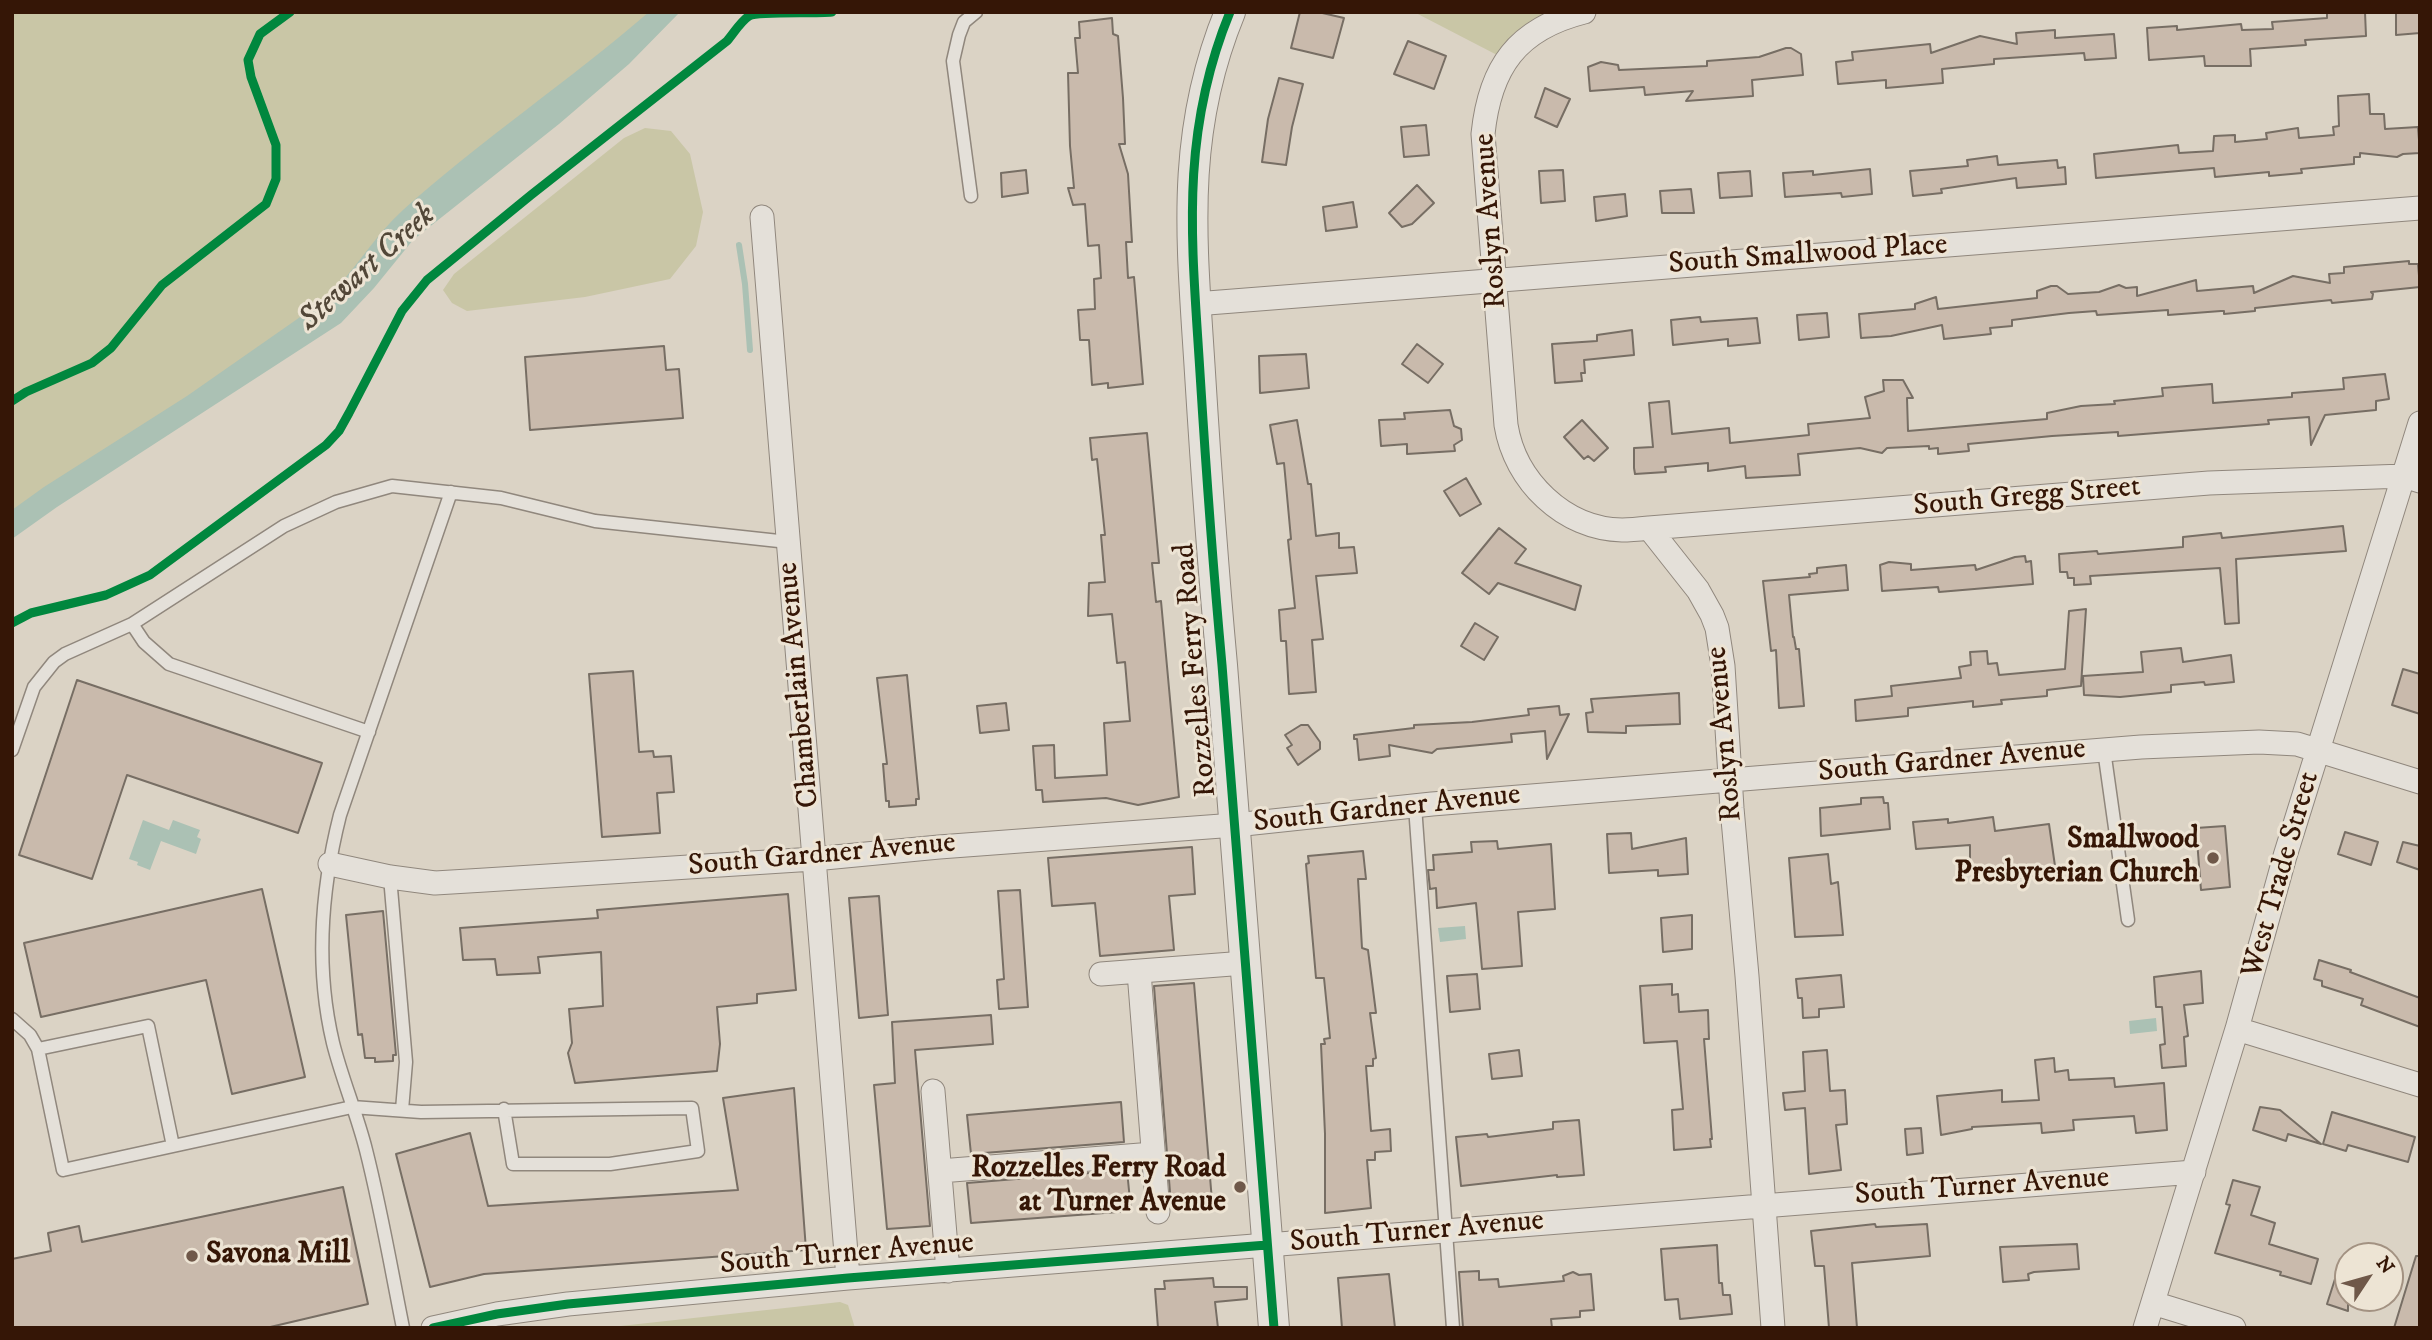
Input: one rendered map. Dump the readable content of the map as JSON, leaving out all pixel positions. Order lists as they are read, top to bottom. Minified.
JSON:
{"streets":{"street":["Roslyn Avenue","South Smallwood Place","South Gregg Street","Rozzelles Ferry Road","Chamberlain Avenue","South Gardner Avenue","West Trade Street","South Turner Avenue"]},"crossings":[["Roslyn Avenue","South Smallwood Place"],["Roslyn Avenue","South Gregg Street"],["Roslyn Avenue","South Gardner Avenue"],["Roslyn Avenue","South Turner Avenue"],["South Smallwood Place","Rozzelles Ferry Road"],["South Gregg Street","West Trade Street"],["Rozzelles Ferry Road","South Gardner Avenue"],["Rozzelles Ferry Road","South Turner Avenue"],["Chamberlain Avenue","South Gardner Avenue"],["Chamberlain Avenue","South Turner Avenue"],["South Gardner Avenue","West Trade Street"],["West Trade Street","South Turner Avenue"]],"water":["Stewart Creek"],"places":["Smallwood Presbyterian Church","Rozzelles Ferry Road at Turner Avenue","Savona Mill"],"north":"top right"}
